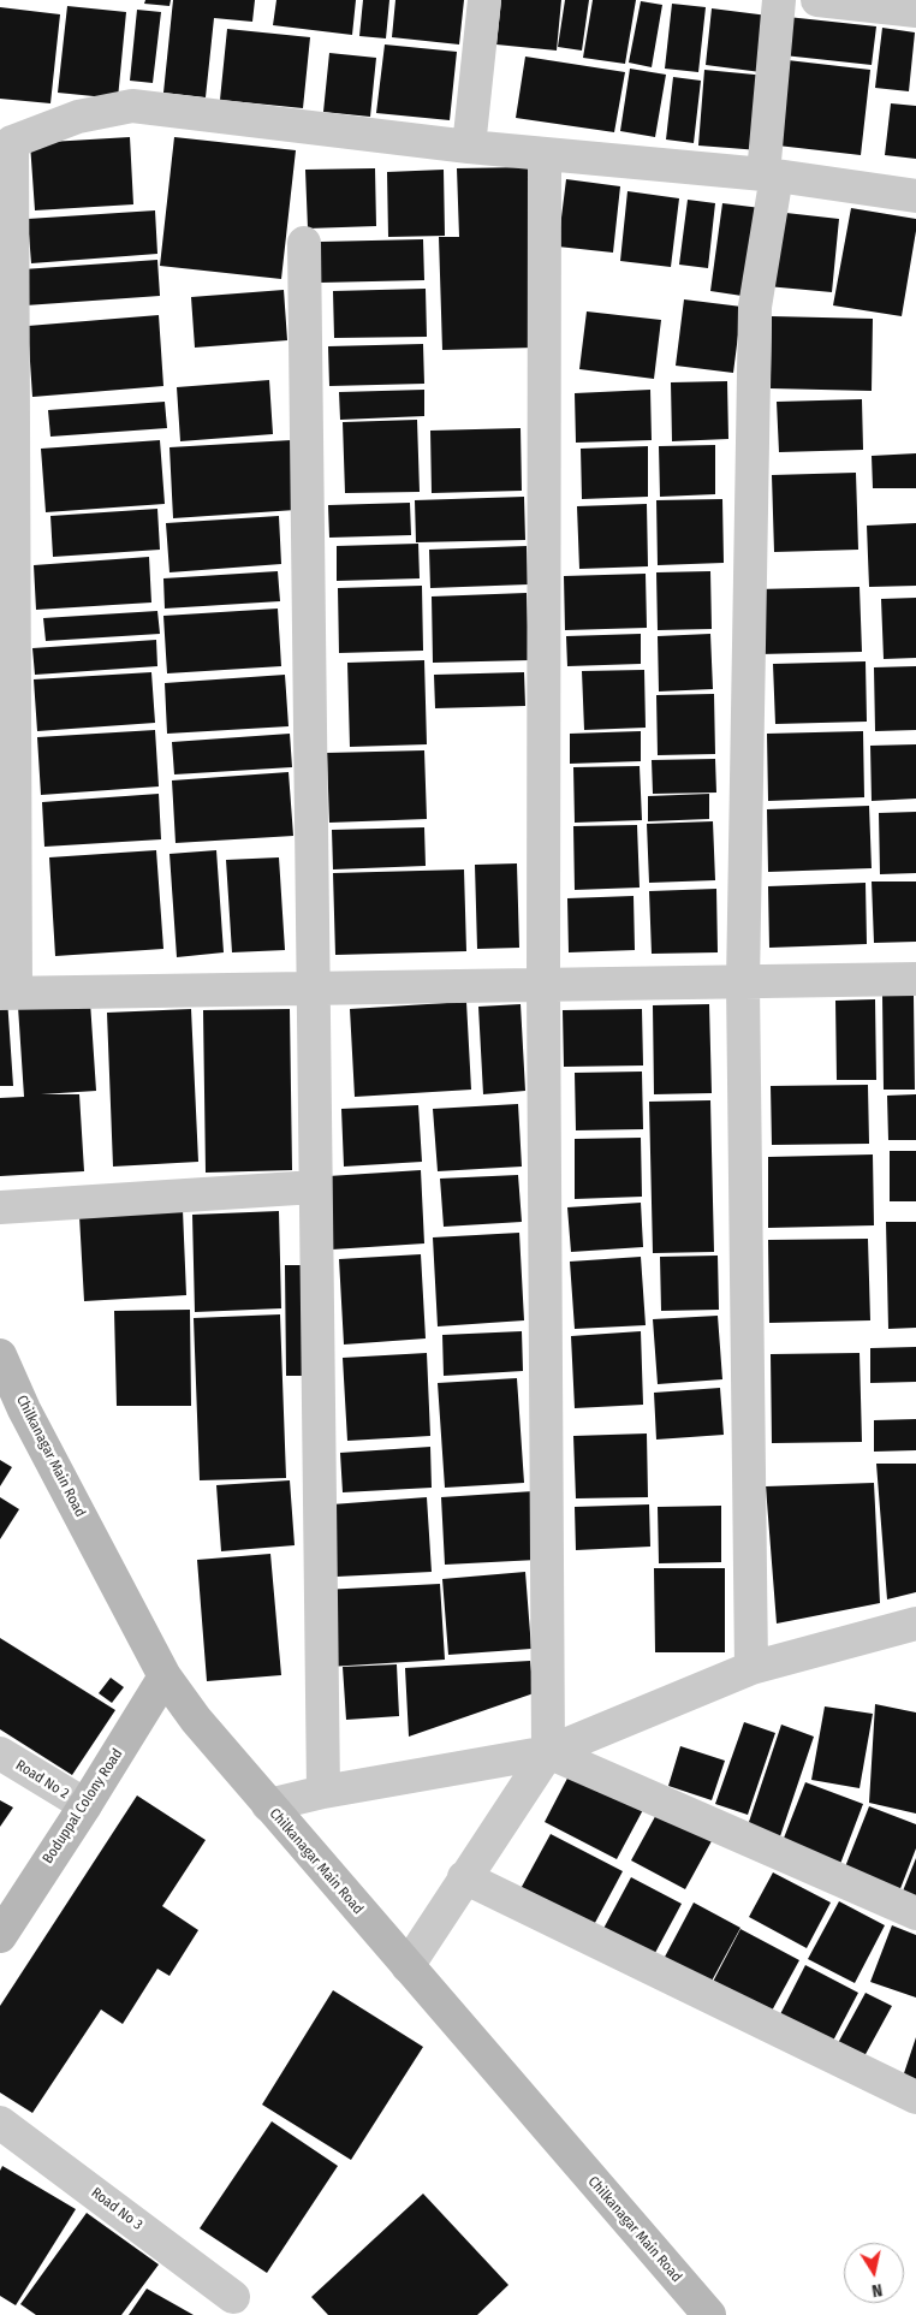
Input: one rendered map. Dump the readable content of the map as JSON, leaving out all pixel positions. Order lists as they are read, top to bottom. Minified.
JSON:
{"streets":{"main road":["Chilkanagar Main Road","Boduppal Colony Road"],"street":["Road No 2","Road No 3"]},"crossings":[["Chilkanagar Main Road","Boduppal Colony Road"],["Road No 2","Boduppal Colony Road"]],"north":"bottom"}
